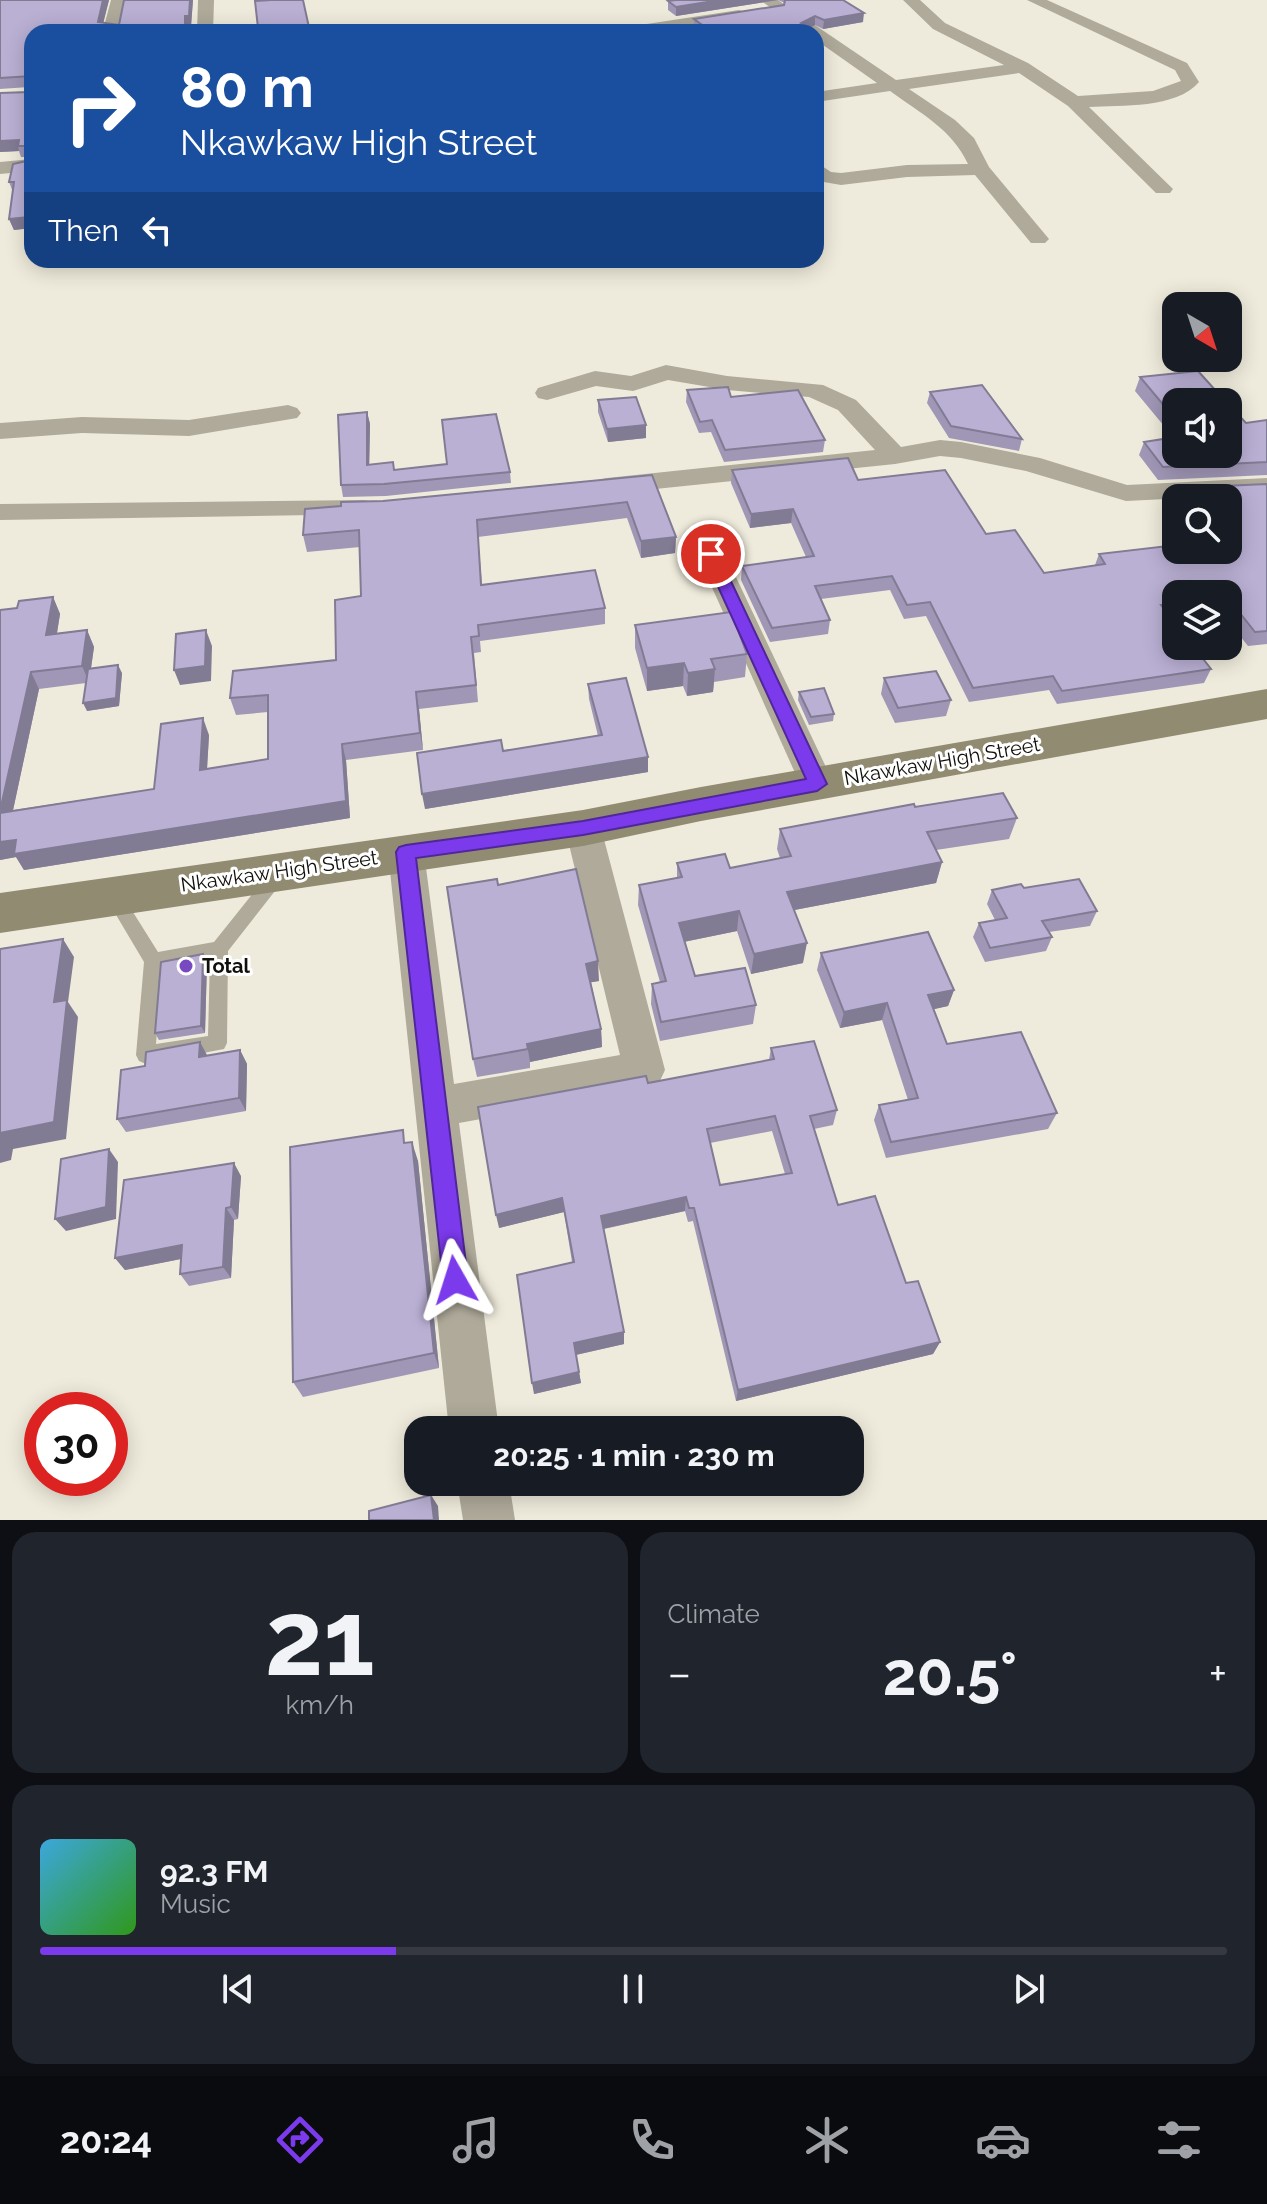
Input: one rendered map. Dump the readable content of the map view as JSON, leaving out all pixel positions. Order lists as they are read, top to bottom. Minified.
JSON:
{"streets":{"main road":["Nkawkaw High Street"]},"places":["Total"],"north":"bottom right","page":{"turn":["80 m","Nkawkaw High Street"],"then":"Then","limit":"30","trip":"20:25 · 1 min · 230 m","tile":[["21","km/h"],"Climate"],"heat":["−","20.5°","+"],"song":["92.3 FM","Music"],"tabs":"20:24"}}
